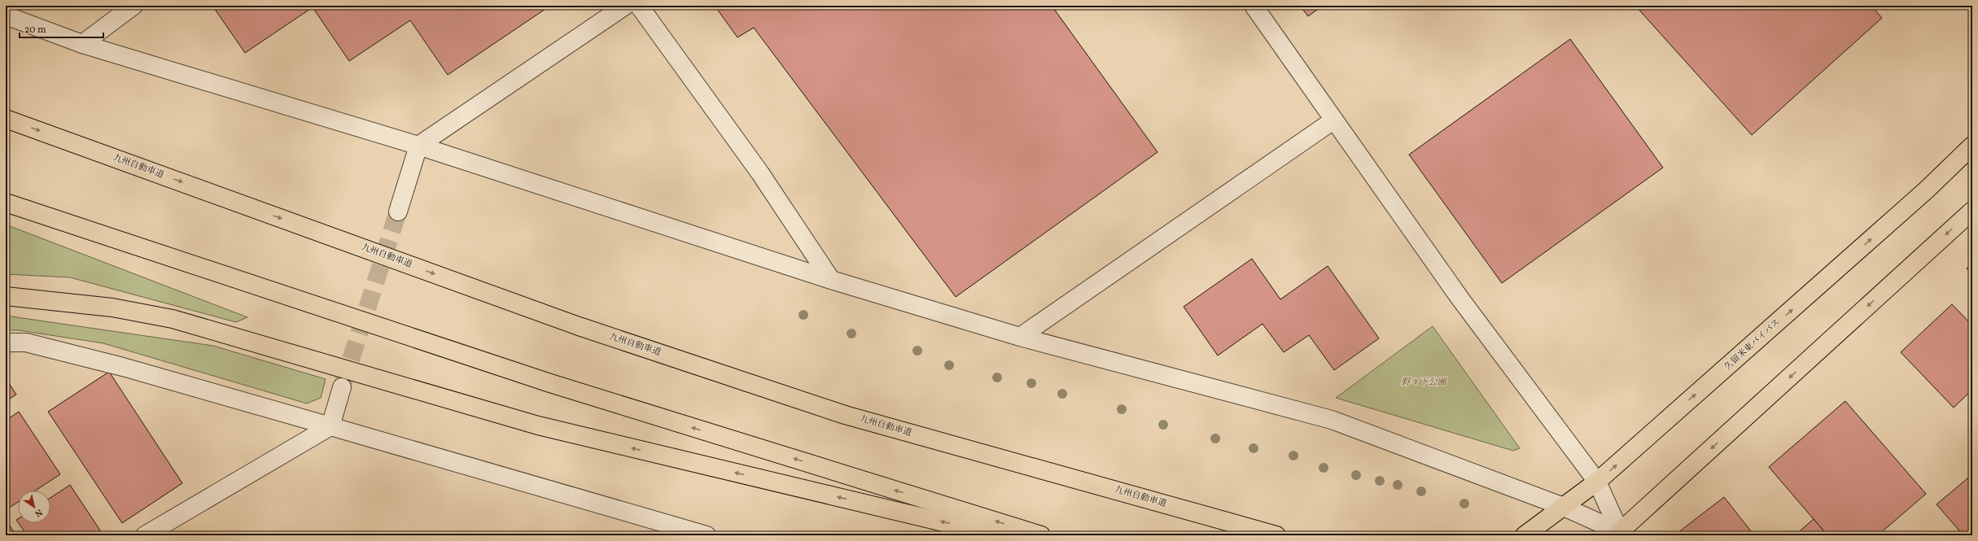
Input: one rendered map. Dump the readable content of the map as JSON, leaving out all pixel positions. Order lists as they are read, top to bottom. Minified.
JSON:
{"streets":{"highway":["九州自動車道","久留米東バイパス"]},"parks":["野々下公園"],"scale_bar":"20 m","north":"bottom right"}
